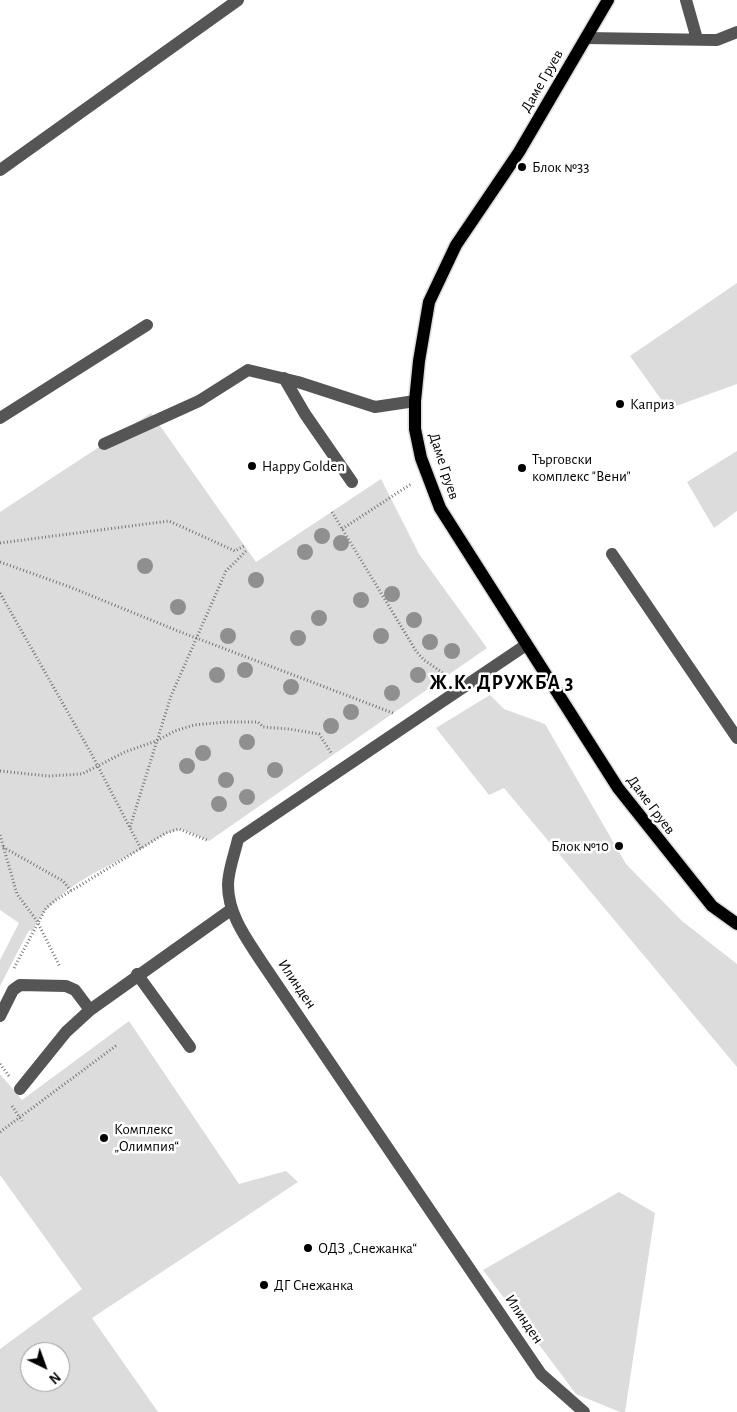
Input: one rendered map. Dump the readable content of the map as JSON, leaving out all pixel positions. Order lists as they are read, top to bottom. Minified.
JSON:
{"streets":{"main road":["Даме Груев"],"street":["Илинден"]},"crossings":[["Даме Груев","Илинден"]],"districts":["Ж.К. ДРУЖБА 3"],"places":["Блок №33","Каприз","Happy Golden","Търговски комплекс \"Вени\"","Блок №10","Комплекс „Олимпия“","ОДЗ „Снежанка“","ДГ Снежанка"],"north":"bottom right"}
